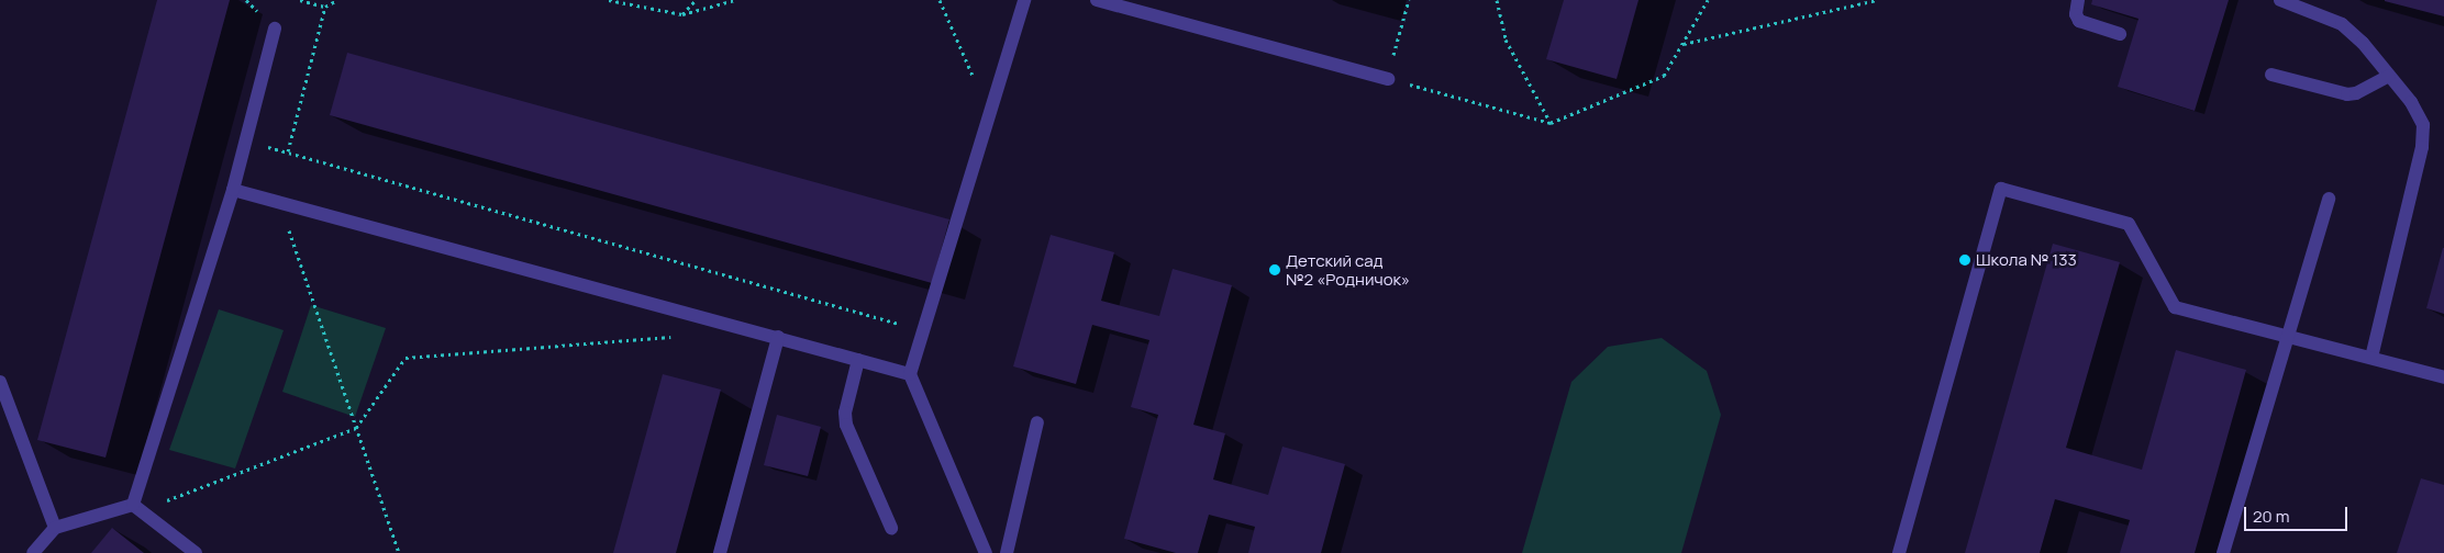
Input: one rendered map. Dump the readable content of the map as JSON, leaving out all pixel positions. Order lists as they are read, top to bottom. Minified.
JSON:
{"places":["Школа № 133","Детский сад №2 «Родничок»"],"scale_bar":"20 m"}
